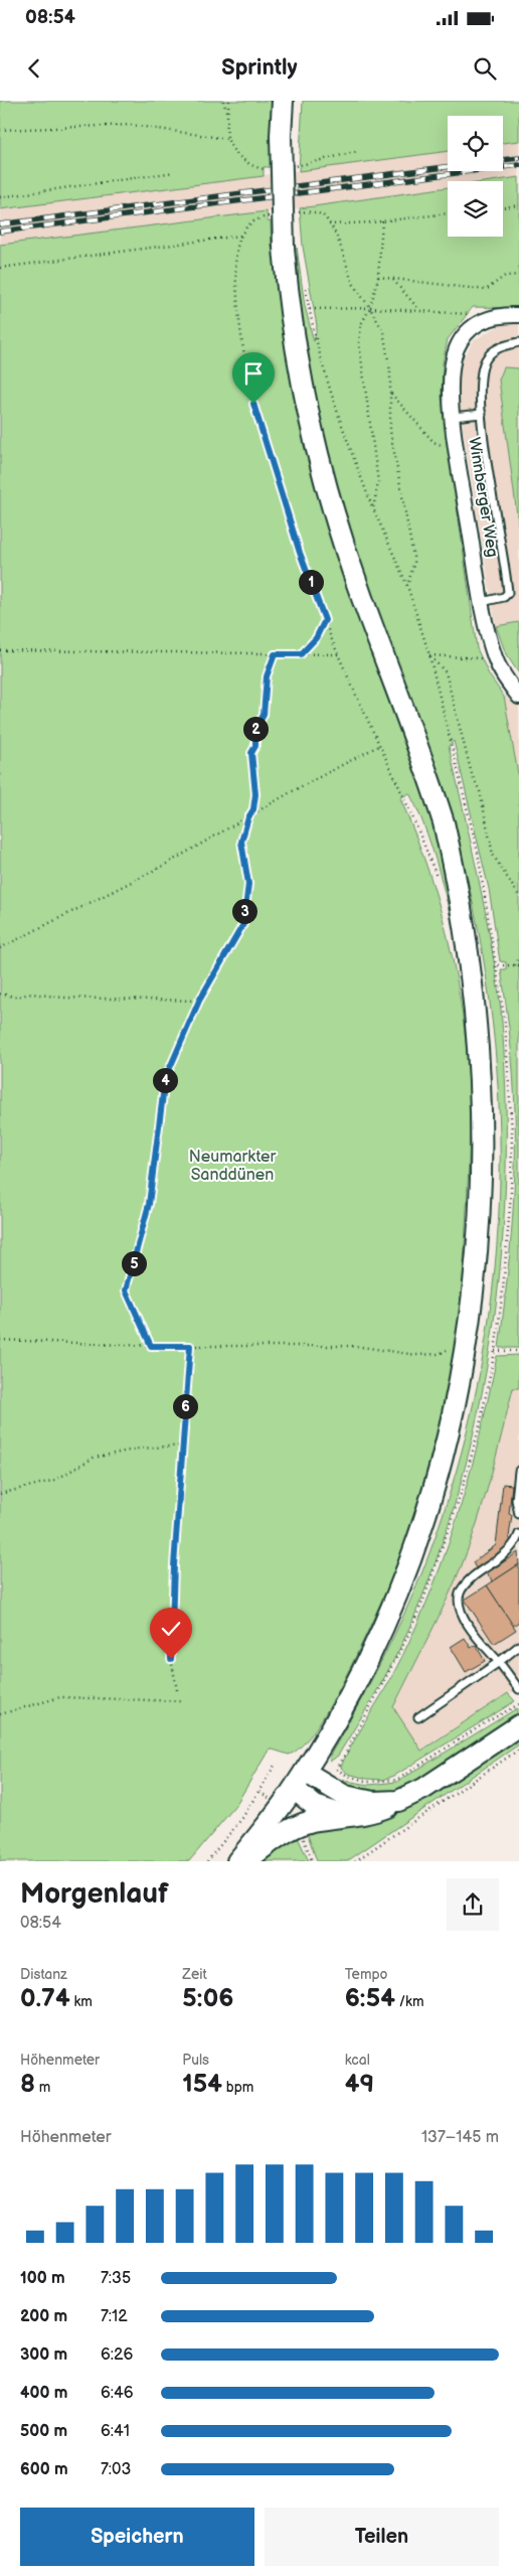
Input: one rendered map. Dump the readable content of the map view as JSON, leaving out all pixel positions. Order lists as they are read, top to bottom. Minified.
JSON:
{"streets":{"street":["Winnberger Weg"]},"parks":["Neumarkter Sanddünen"],"page":{"status":"08:54","header":"Sprintly","pins":["1","2","3","4","5","6"],"heading":["Morgenlauf","08:54"],"stats":[["Distanz","0.74 km"],["Zeit","5:06"],["Tempo","6:54 /km"],["Höhenmeter","8 m"],["Puls","154 bpm"],["kcal","49"]],"chart":["Höhenmeter","137–145 m"],"list":[{"name":"100 m","note":"7:35"},{"name":"200 m","note":"7:12"},{"name":"300 m","note":"6:26"},{"name":"400 m","note":"6:46"},{"name":"500 m","note":"6:41"},{"name":"600 m","note":"7:03"}],"buttons":["Speichern","Teilen"]}}
